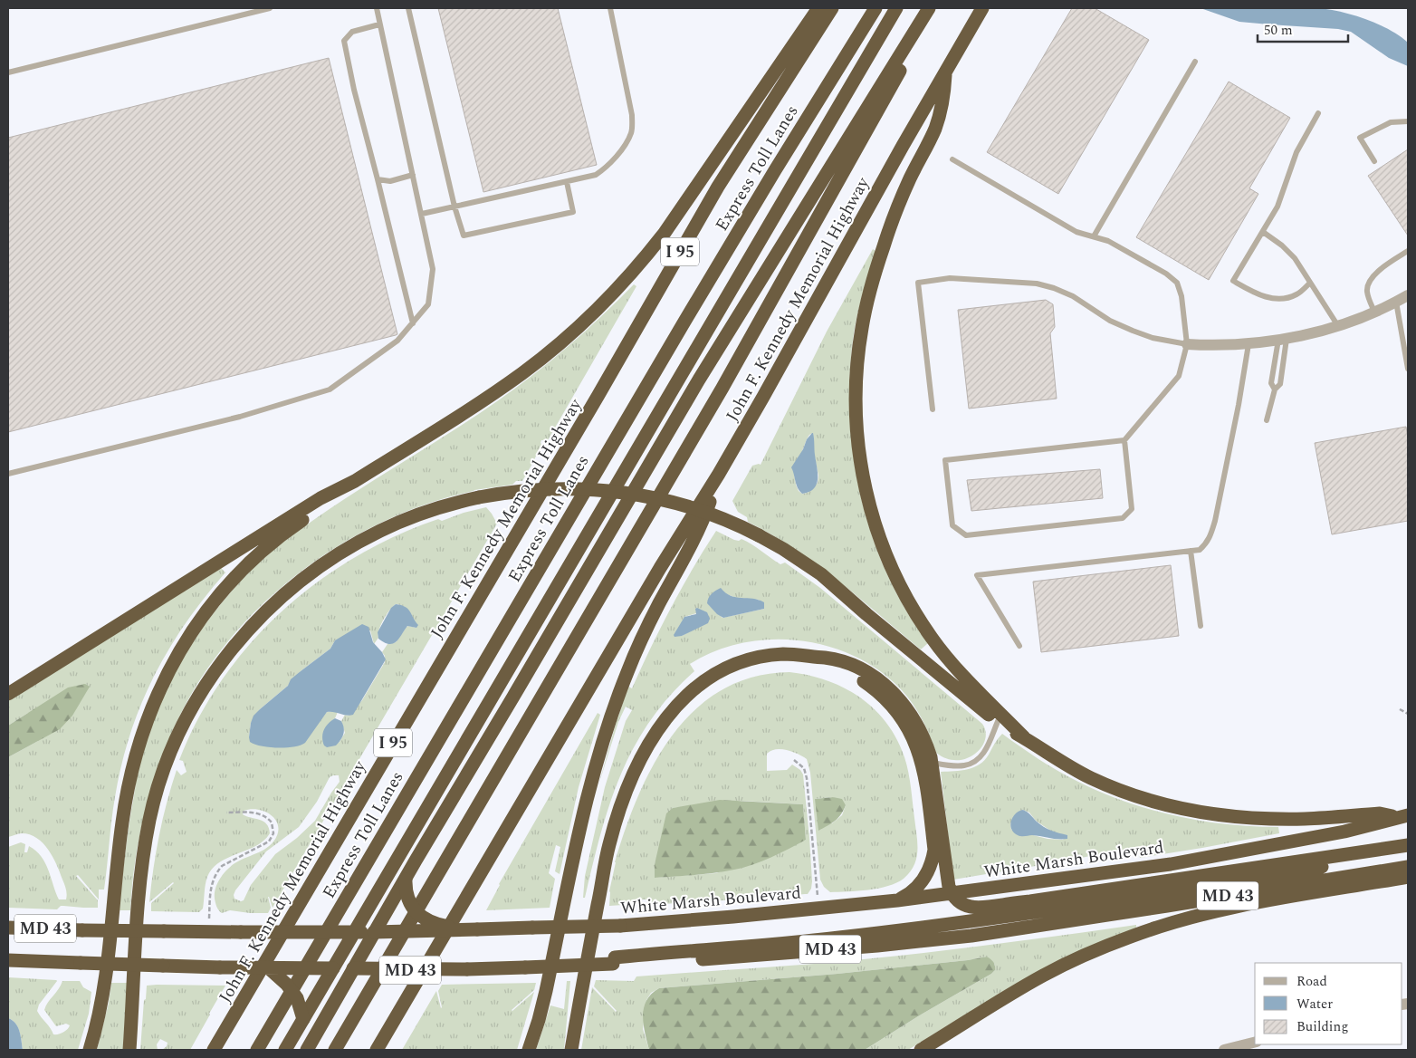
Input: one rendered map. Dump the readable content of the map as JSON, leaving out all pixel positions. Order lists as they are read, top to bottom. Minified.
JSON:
{"streets":{"highway":["Express Toll Lanes","I 95","John F. Kennedy Memorial Highway","White Marsh Boulevard","MD 43"]},"legend":["Road","Water","Building"],"scale_bar":"50 m"}
